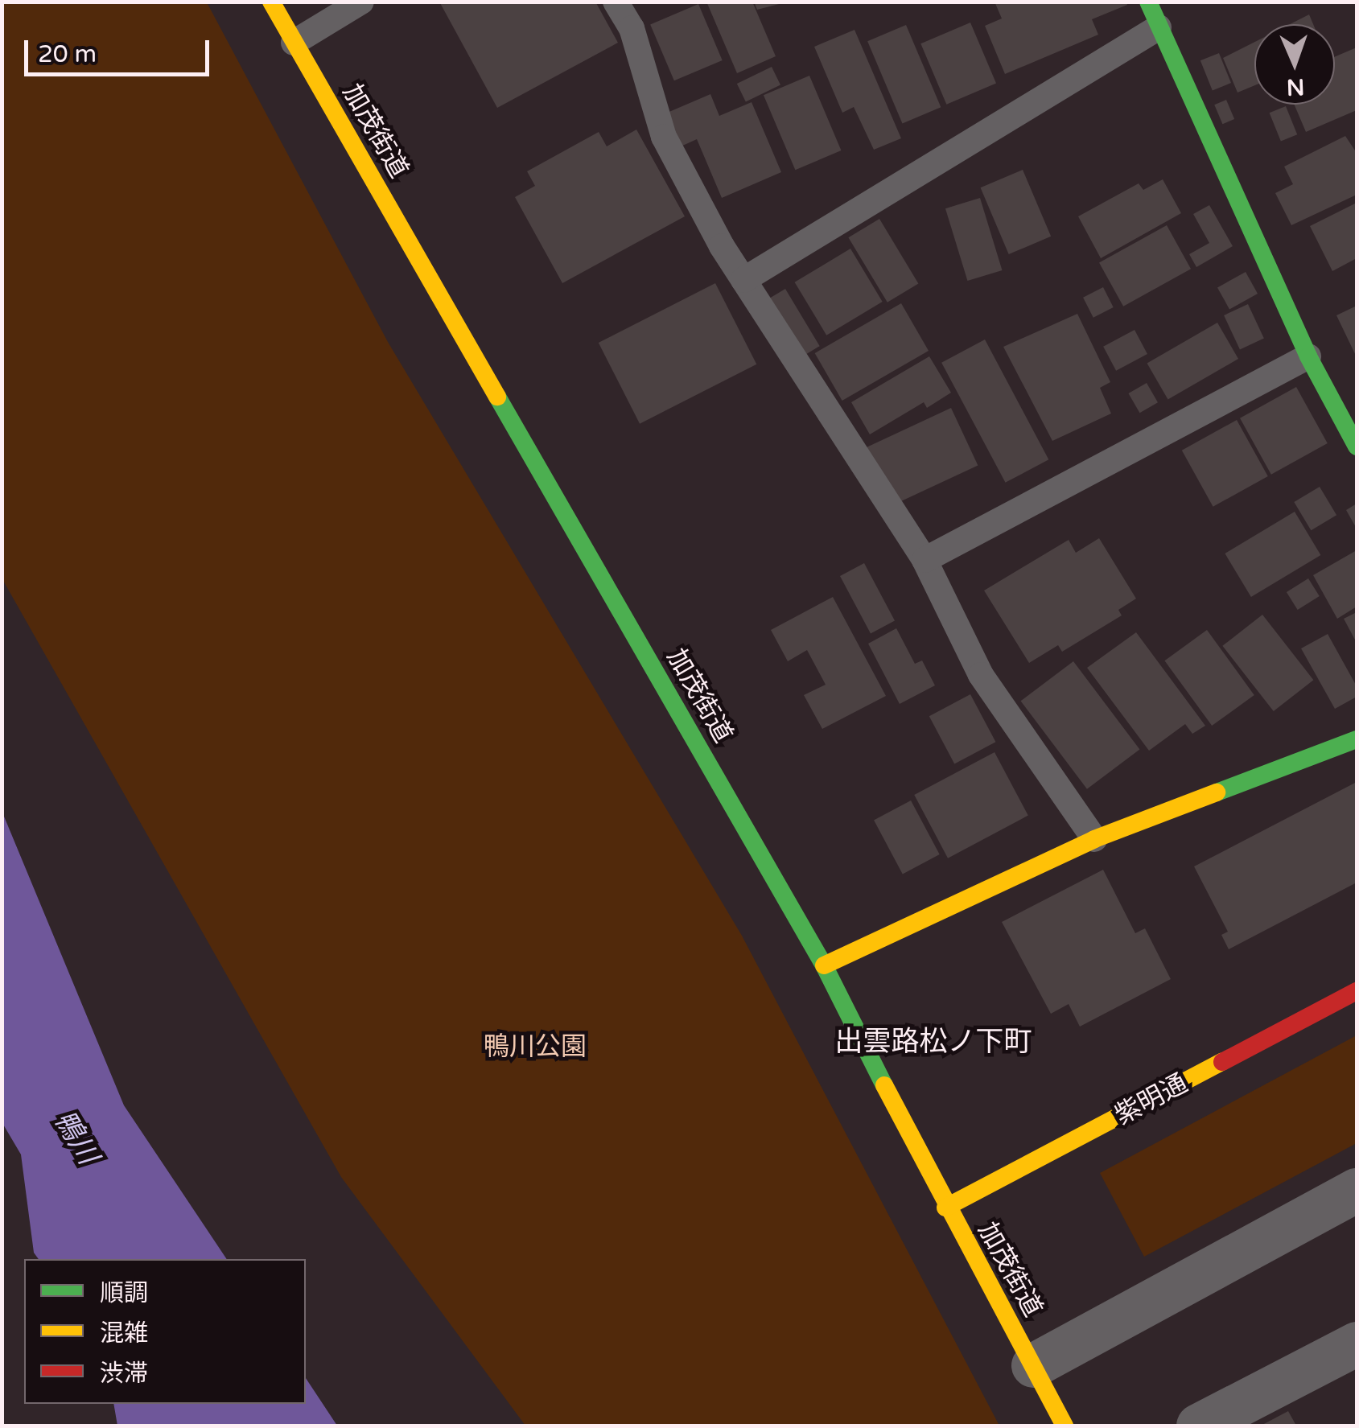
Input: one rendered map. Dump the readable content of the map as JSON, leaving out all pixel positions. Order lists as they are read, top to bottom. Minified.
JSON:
{"streets":{"street":["加茂街道","紫明通"]},"crossings":[["加茂街道","紫明通"]],"districts":["出雲路松ノ下町"],"water":["鴨川"],"parks":["鴨川公園"],"legend":["順調","混雑","渋滞"],"scale_bar":"20 m","north":"bottom"}
